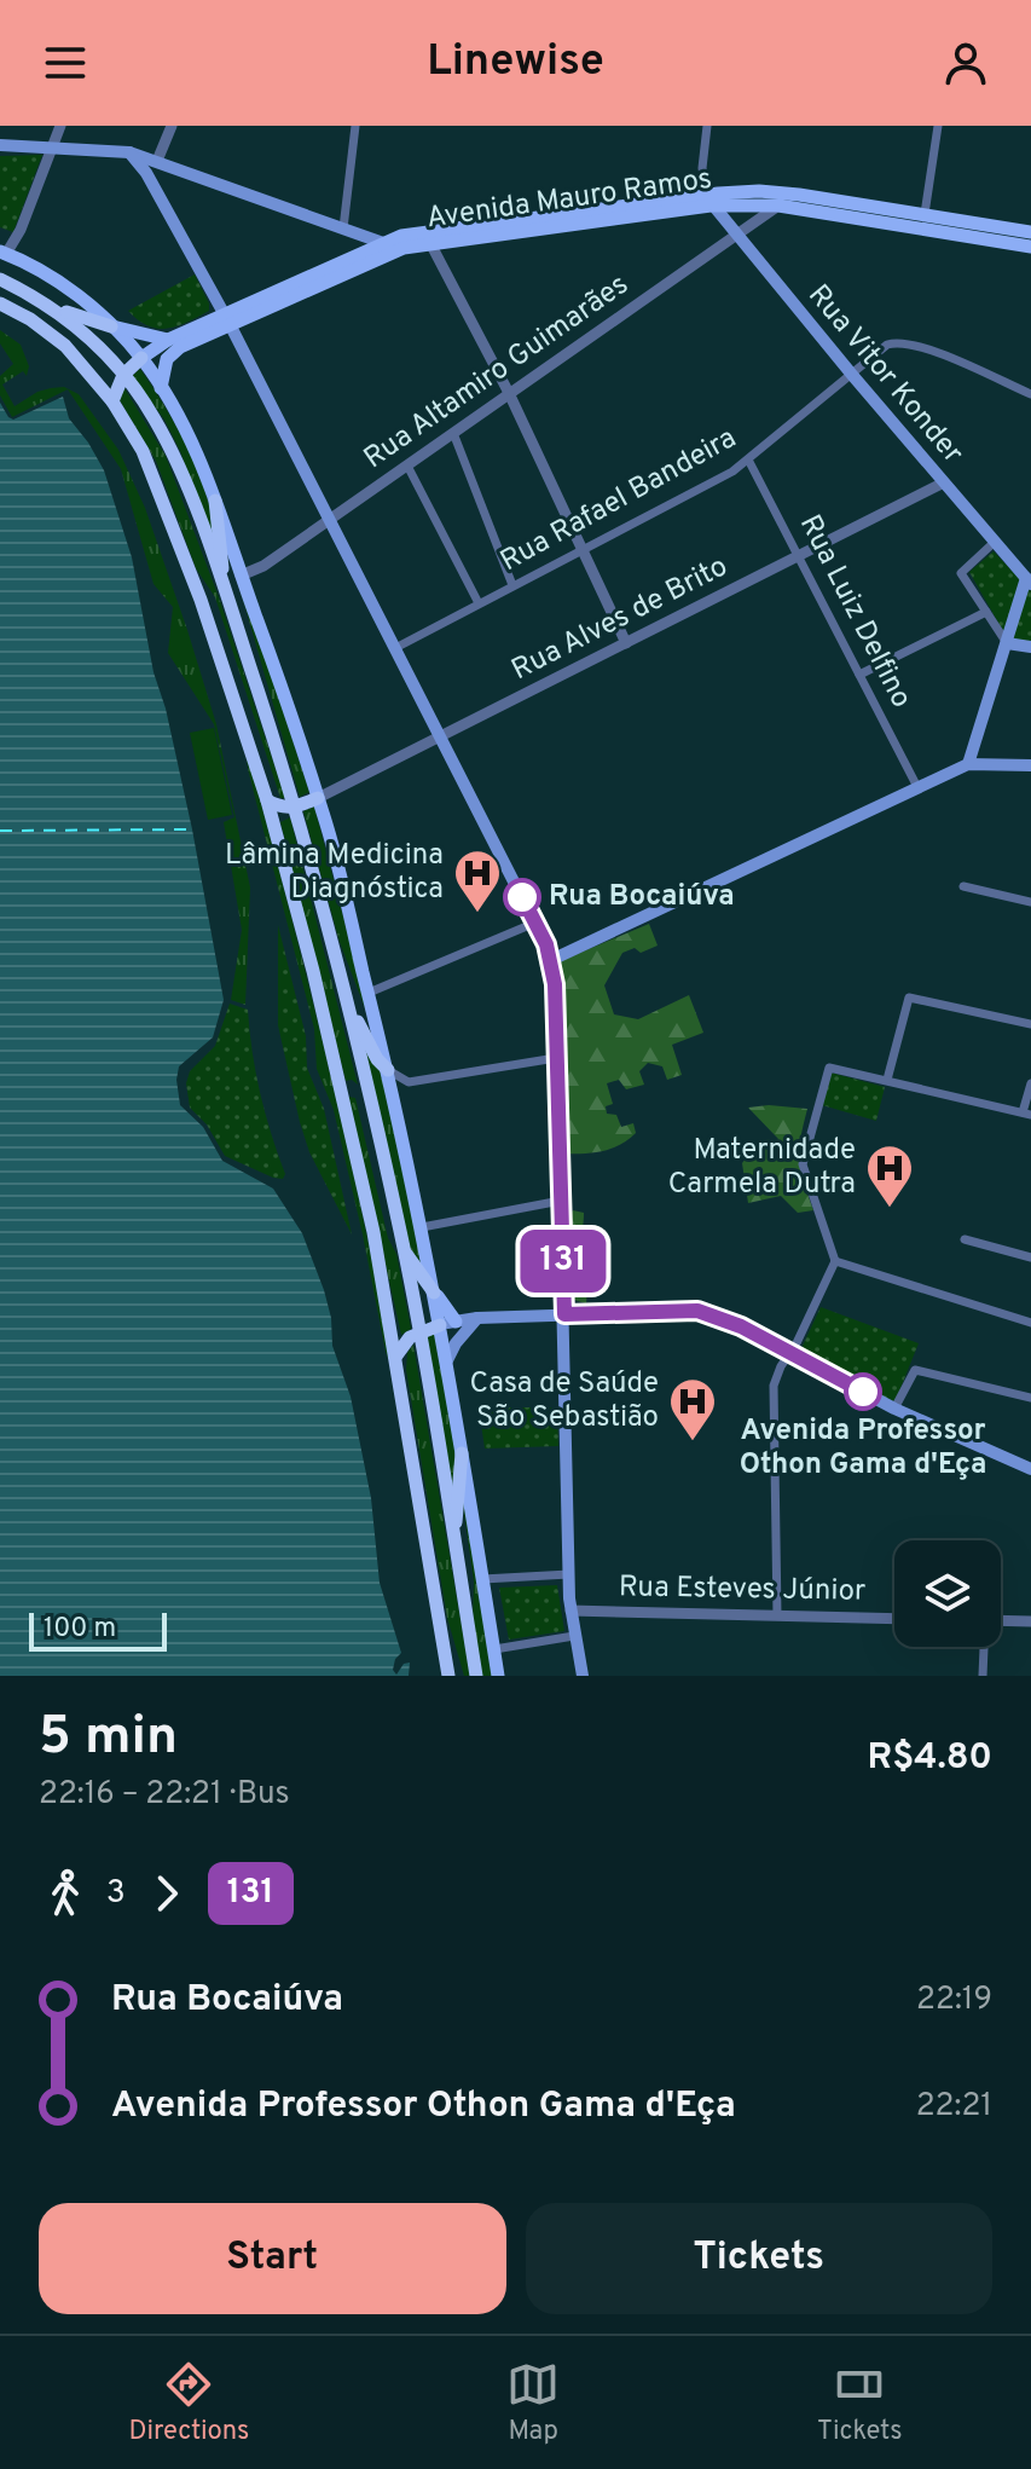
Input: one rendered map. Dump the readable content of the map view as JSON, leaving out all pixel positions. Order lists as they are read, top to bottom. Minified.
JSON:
{"streets":{"main road":["Avenida Mauro Ramos","Rua Vitor Konder"],"street":["Rua Altamiro Guimarães","Rua Rafael Bandeira","Rua Luiz Delfino","Rua Alves de Brito","Rua Esteves Júnior"]},"crossings":[["Avenida Mauro Ramos","Rua Altamiro Guimarães"],["Avenida Mauro Ramos","Rua Vitor Konder"],["Rua Altamiro Guimarães","Rua Vitor Konder"],["Rua Vitor Konder","Rua Rafael Bandeira"],["Rua Vitor Konder","Rua Alves de Brito"],["Rua Rafael Bandeira","Rua Luiz Delfino"],["Rua Luiz Delfino","Rua Alves de Brito"]],"places":{"other":["Rua Bocaiúva","Avenida Professor Othon Gama d'Eça"],"hospital":["Lâmina Medicina Diagnóstica","Maternidade Carmela Dutra","Casa de Saúde São Sebastião"]},"lines":["bus line 131"],"scale_bar":"100 m","page":{"header":"Linewise","on_map":"131","scale":"100 m","heading":["5 min","22:16 – 22:21 · Bus","R$4.80"],"legs":["3","131"],"list":[{"name":"Rua Bocaiúva","value":"22:19"},{"name":"Avenida Professor Othon Gama d'Eça","value":"22:21"}],"buttons":["Start","Tickets"],"tabs":["Directions","Map","Tickets"]}}
